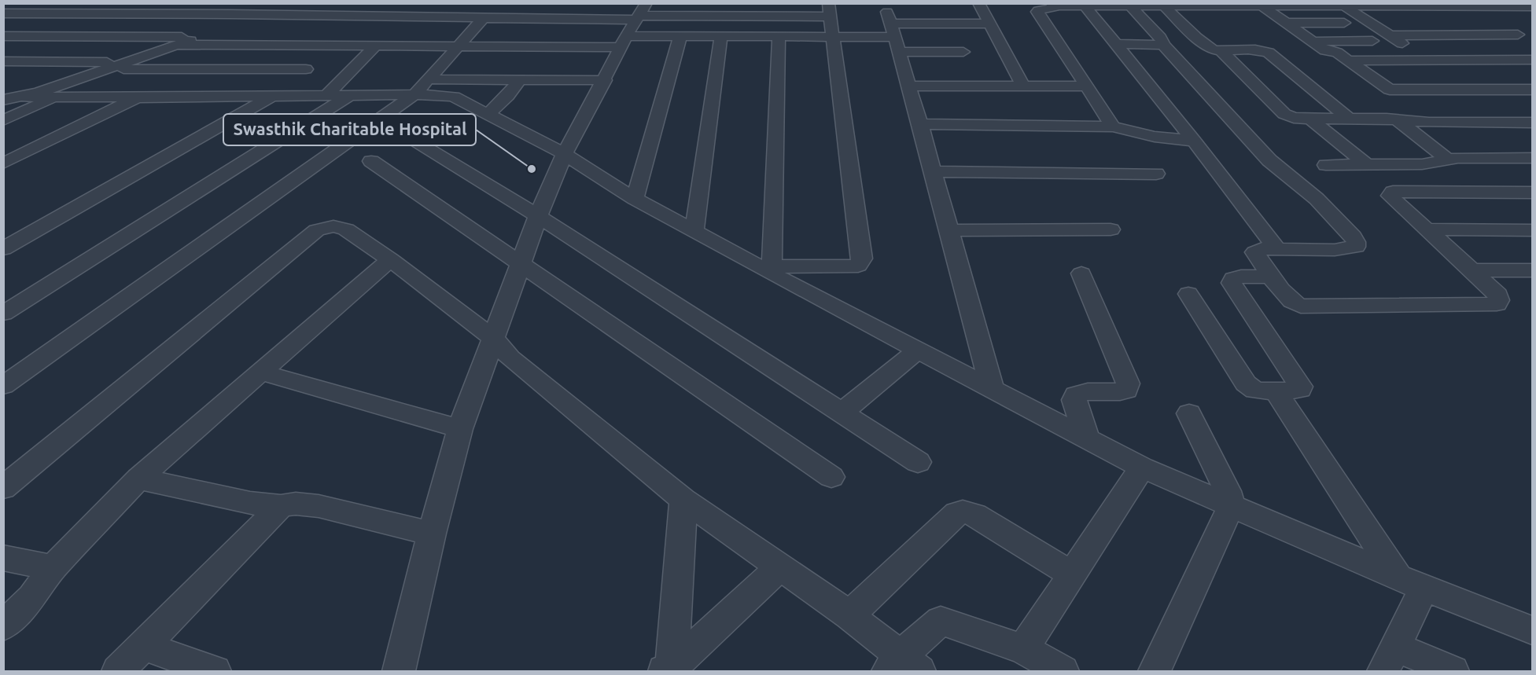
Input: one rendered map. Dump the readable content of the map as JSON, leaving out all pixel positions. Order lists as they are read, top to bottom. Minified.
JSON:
{"places":["Swasthik Charitable Hospital"]}
